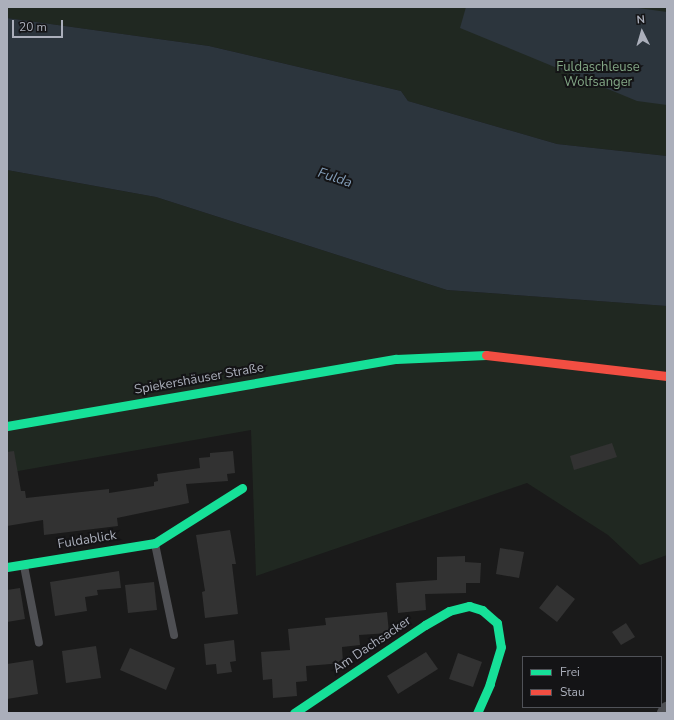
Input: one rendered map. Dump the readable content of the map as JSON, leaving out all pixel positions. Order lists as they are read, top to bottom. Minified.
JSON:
{"streets":{"street":["Spiekershäuser Straße","Fuldablick","Am Dachsacker"]},"water":["Fulda"],"parks":["Fuldaschleuse Wolfsanger"],"legend":["Frei","Stau"],"scale_bar":"20 m","north":"top"}
